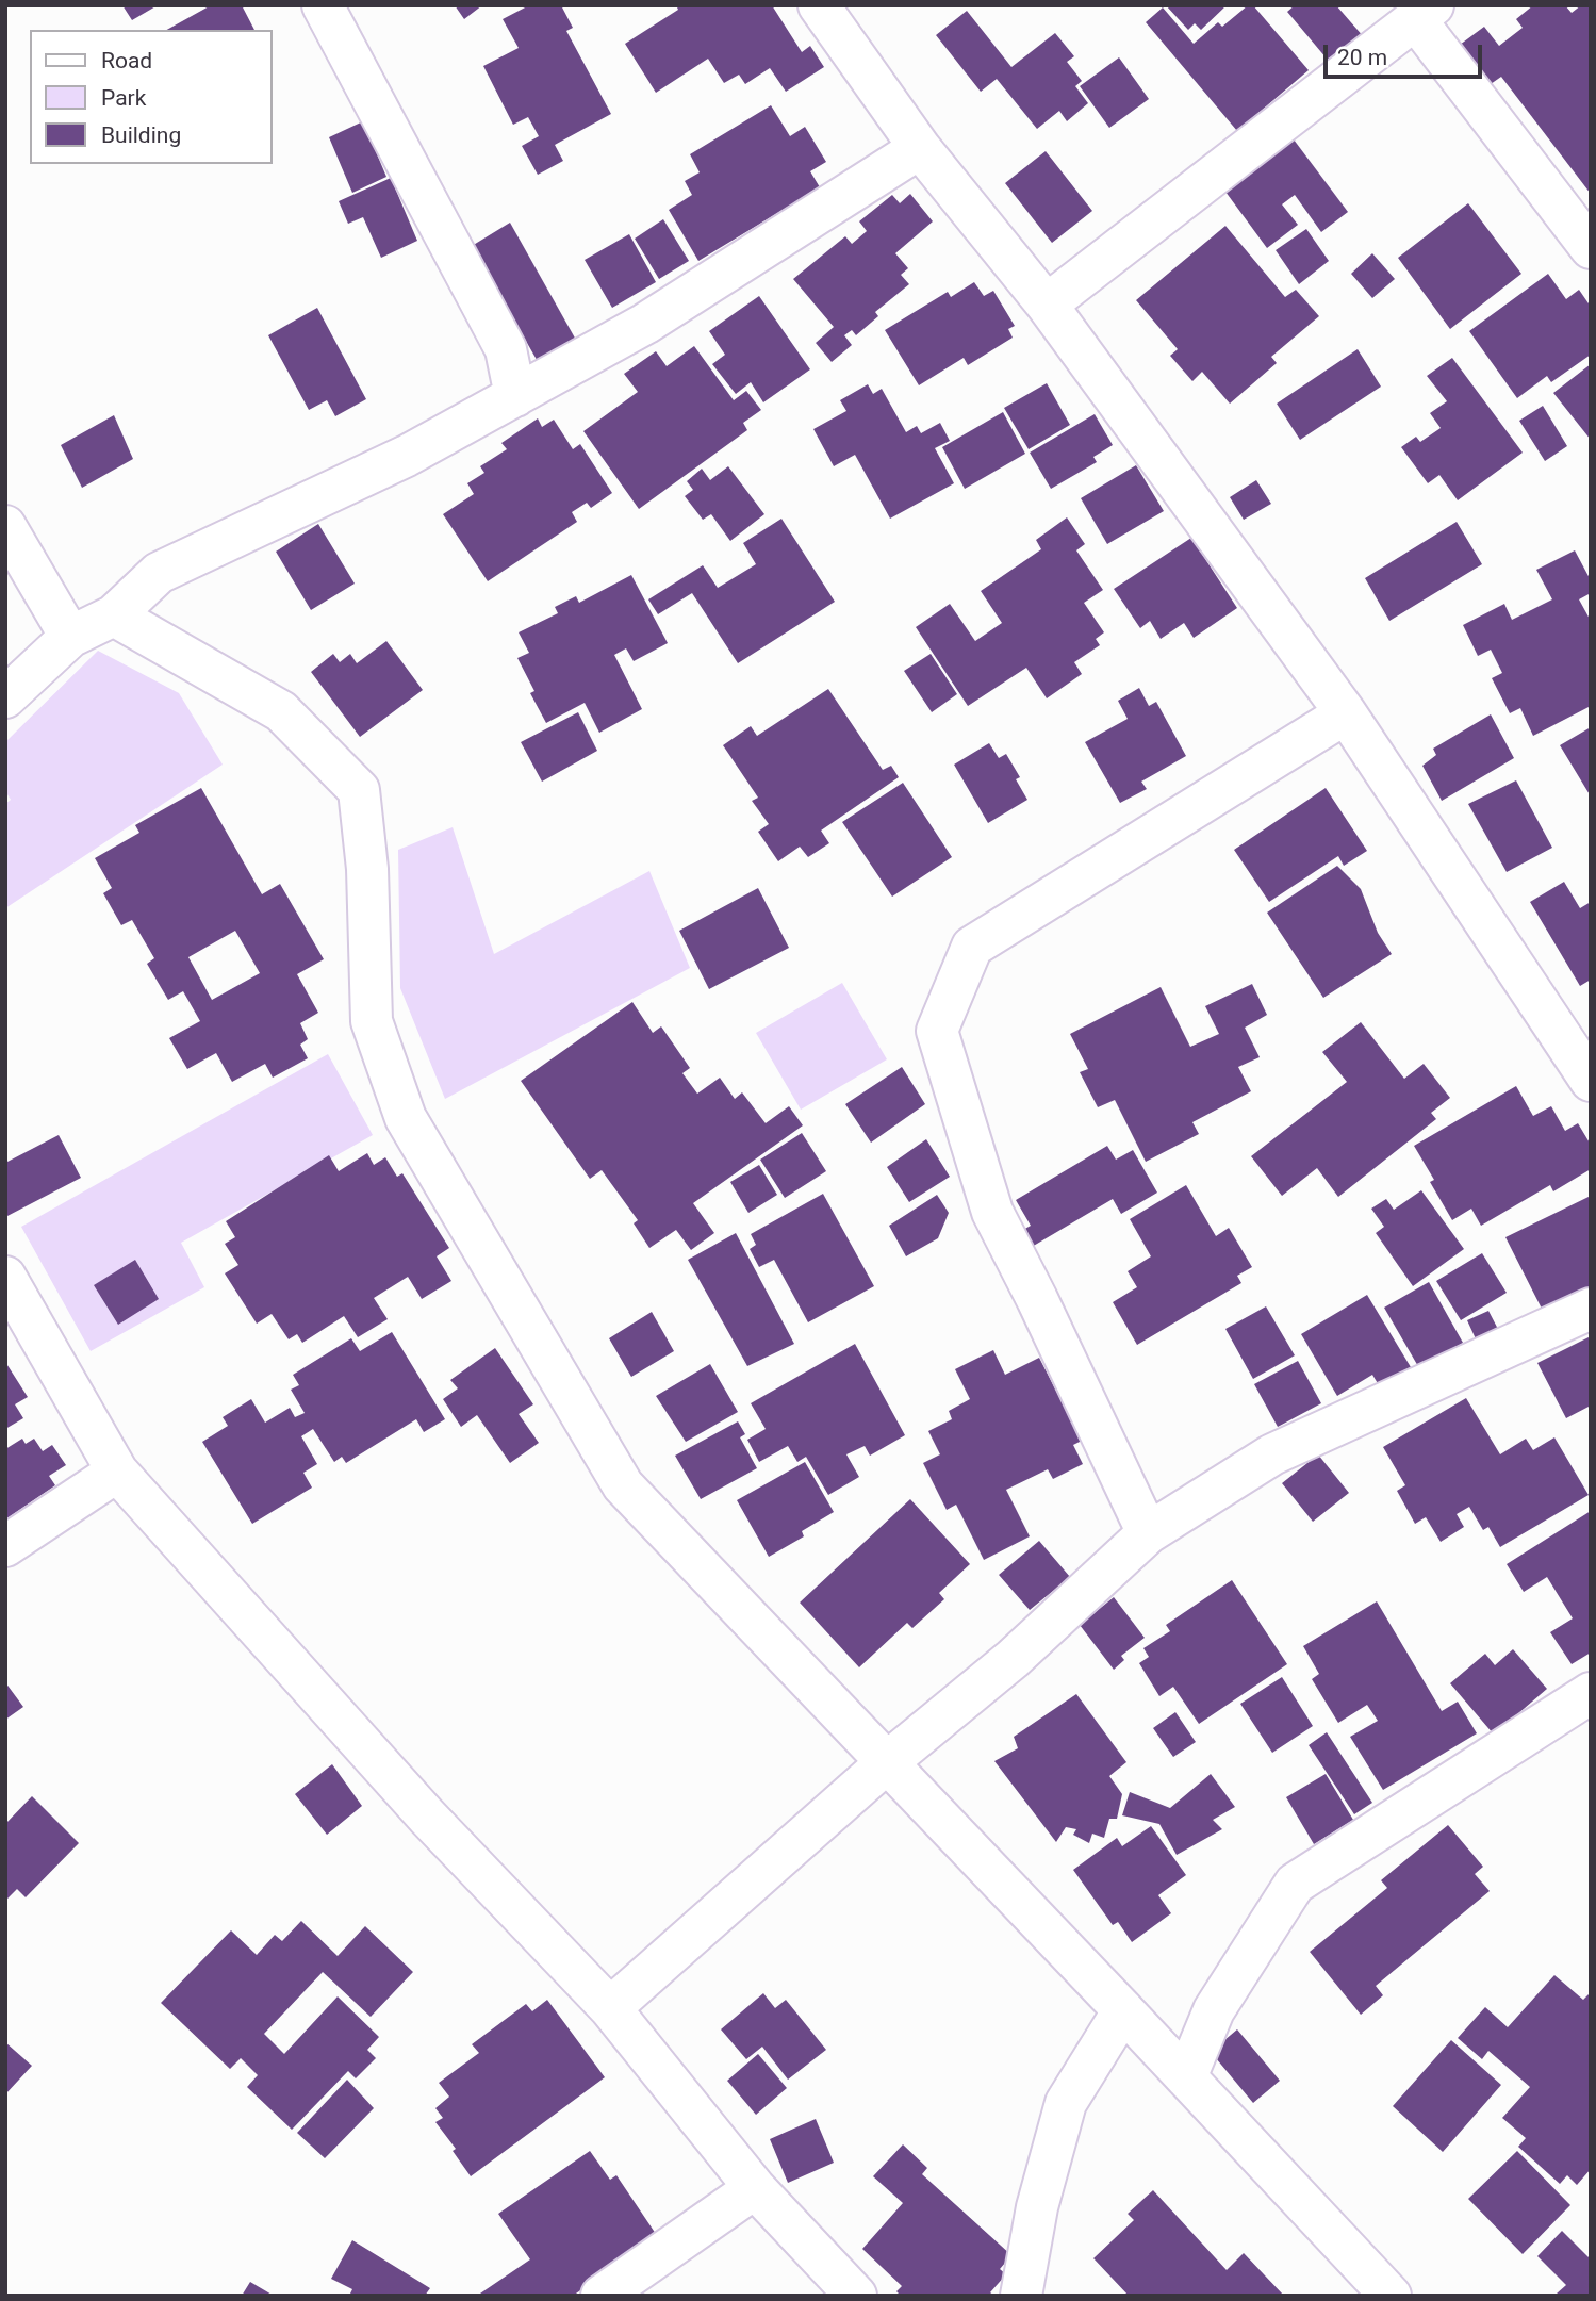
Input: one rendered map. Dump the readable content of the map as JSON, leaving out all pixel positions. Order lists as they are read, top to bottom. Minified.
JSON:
{"legend":["Road","Park","Building"],"scale_bar":"20 m"}
